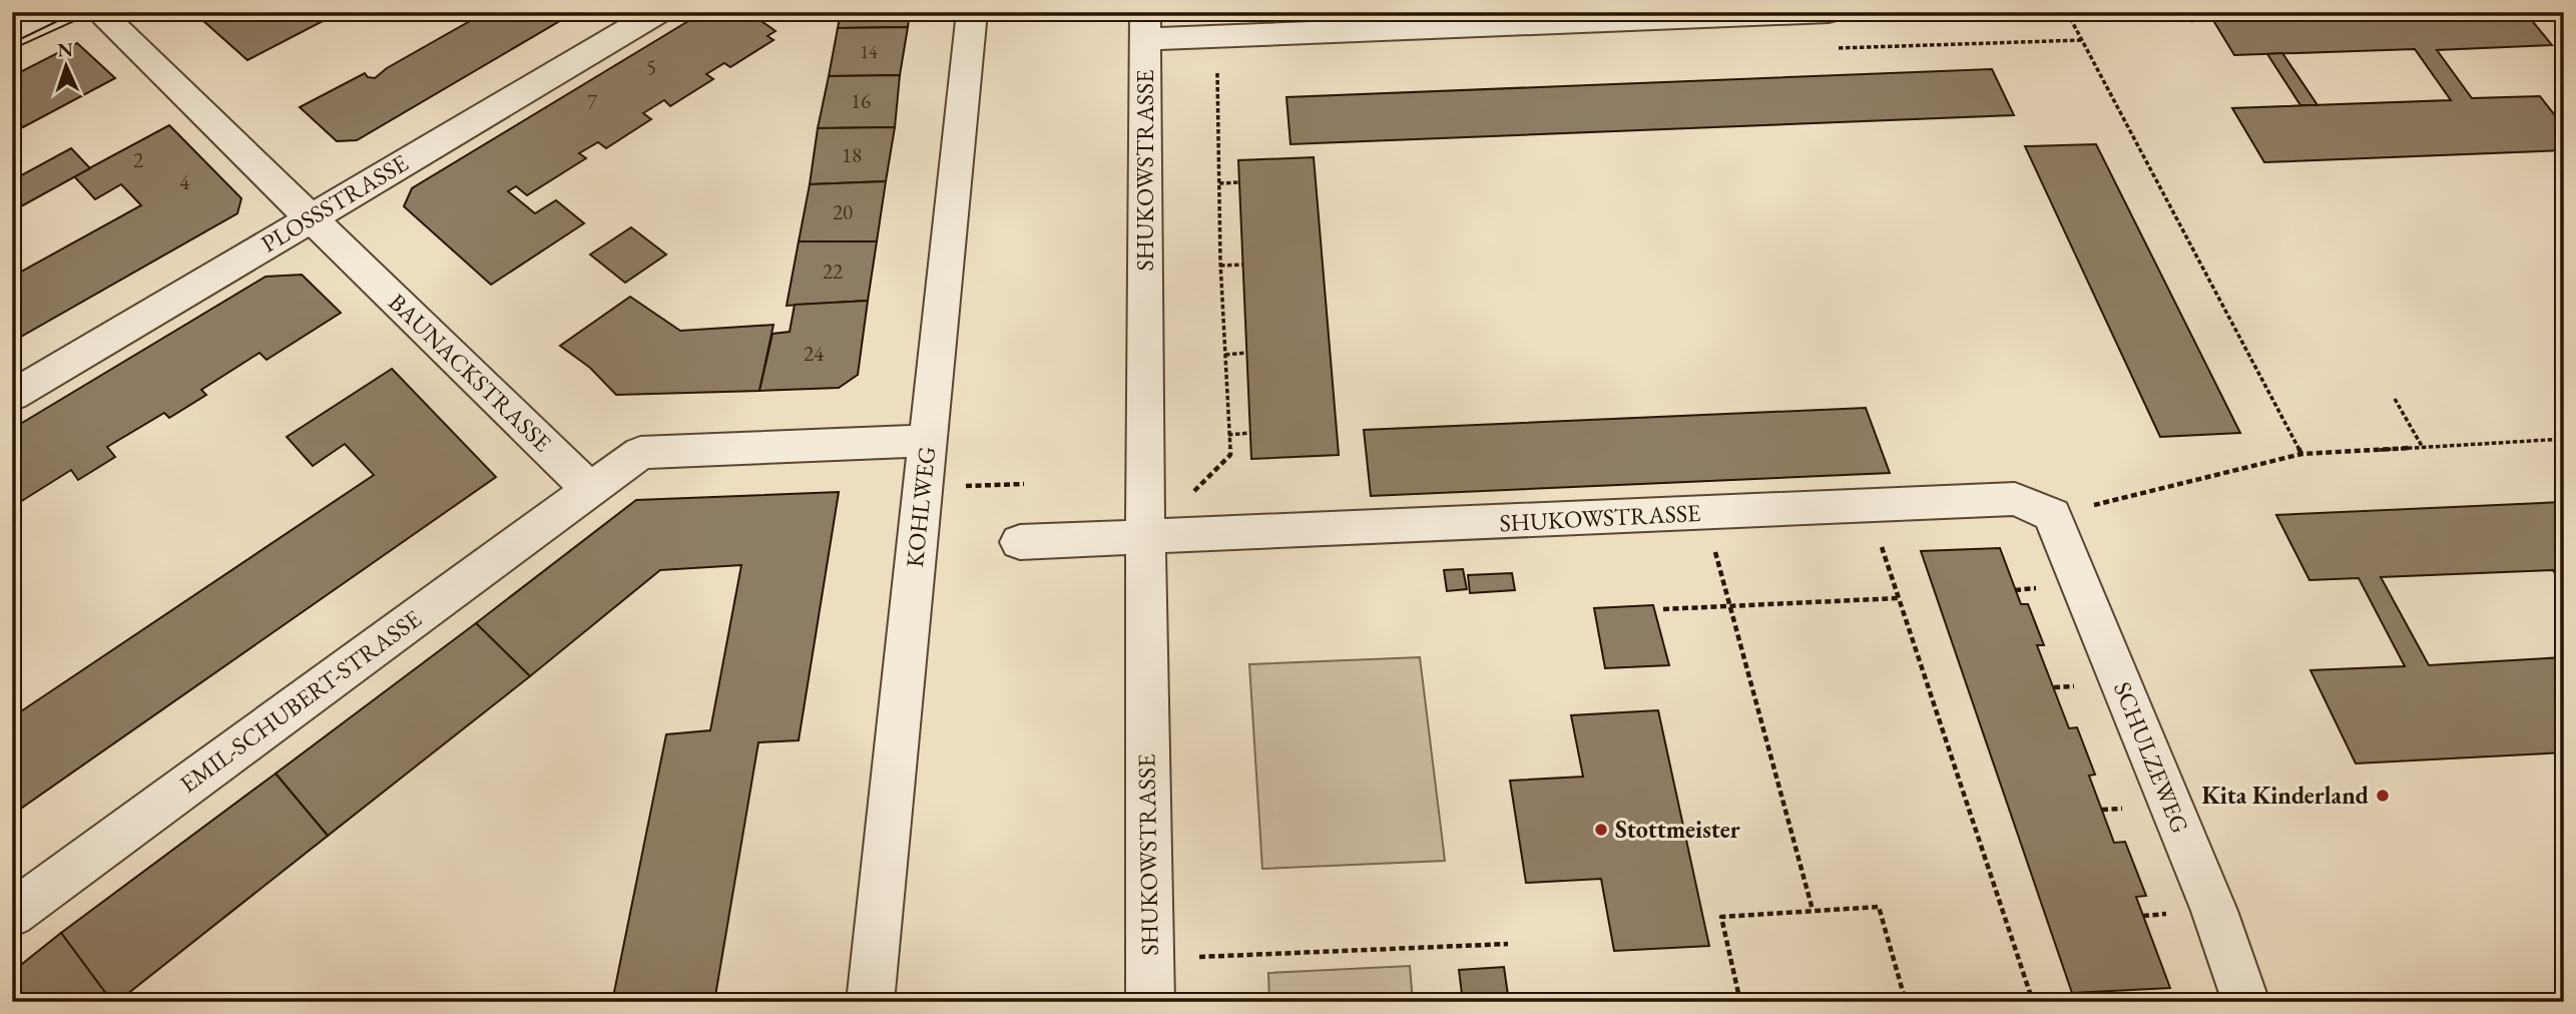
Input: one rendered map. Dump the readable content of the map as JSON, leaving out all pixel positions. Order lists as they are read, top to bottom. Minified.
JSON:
{"streets":{"street":["SHUKOWSTRASSE","PLOSSSTRASSE","BAUNACKSTRASSE","KOHLWEG","EMIL-SCHUBERT-STRASSE","SCHULZEWEG"]},"crossings":[["SHUKOWSTRASSE","SCHULZEWEG"],["PLOSSSTRASSE","BAUNACKSTRASSE"],["BAUNACKSTRASSE","EMIL-SCHUBERT-STRASSE"]],"places":["Kita Kinderland","Stottmeister"],"house_numbers":["14","5","16","7","18","2","4","20","22","24"],"north":"top"}
